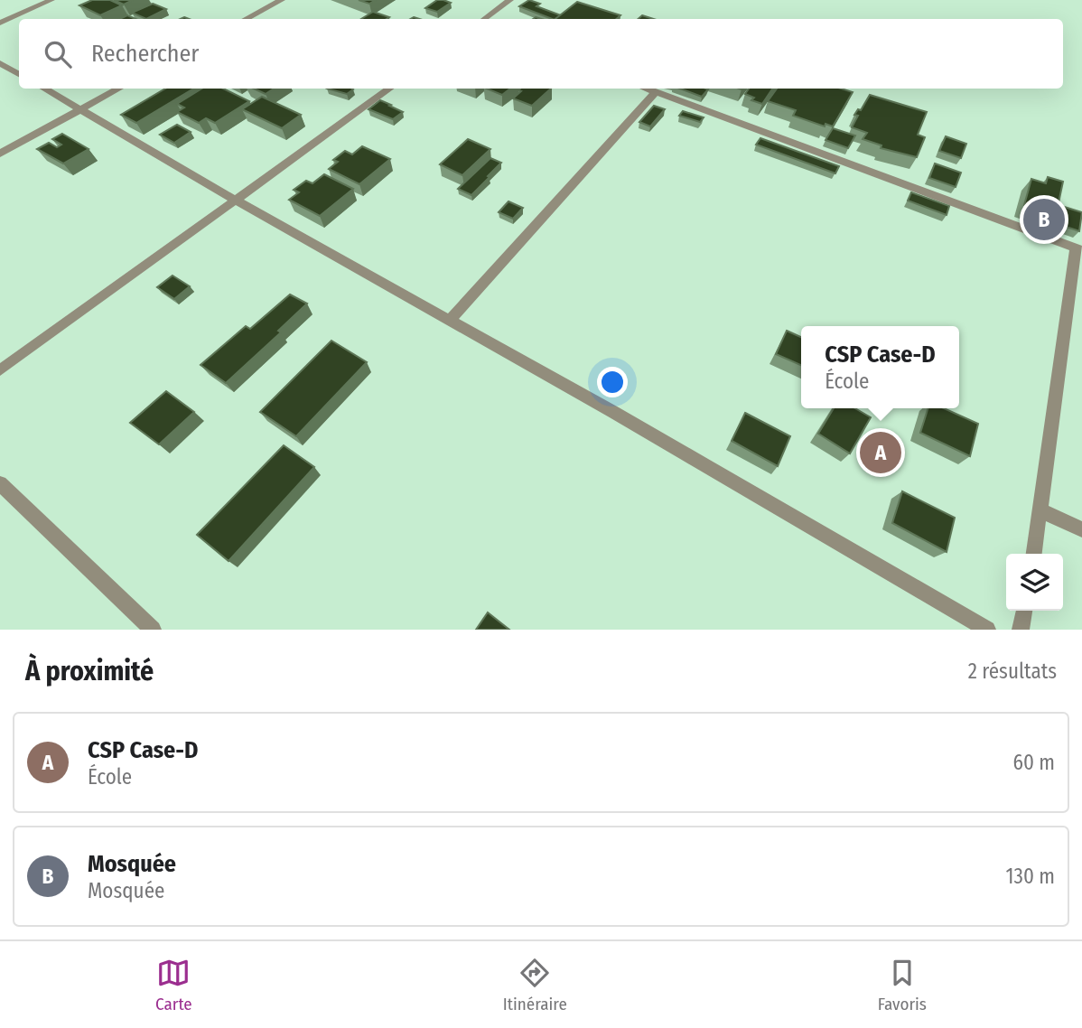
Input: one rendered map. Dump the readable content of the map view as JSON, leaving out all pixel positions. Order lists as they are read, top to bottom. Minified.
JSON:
{"page":{"search":"Rechercher","pins":["B","A"],"popup":["CSP Case-D","École"],"heading":["À proximité","2 résultats"],"list":[{"mark":"A","name":"CSP Case-D","note":"École","value":"60 m"},{"mark":"B","name":"Mosquée","note":"Mosquée","value":"130 m"}],"nav":["Carte","Itinéraire","Favoris"]}}
